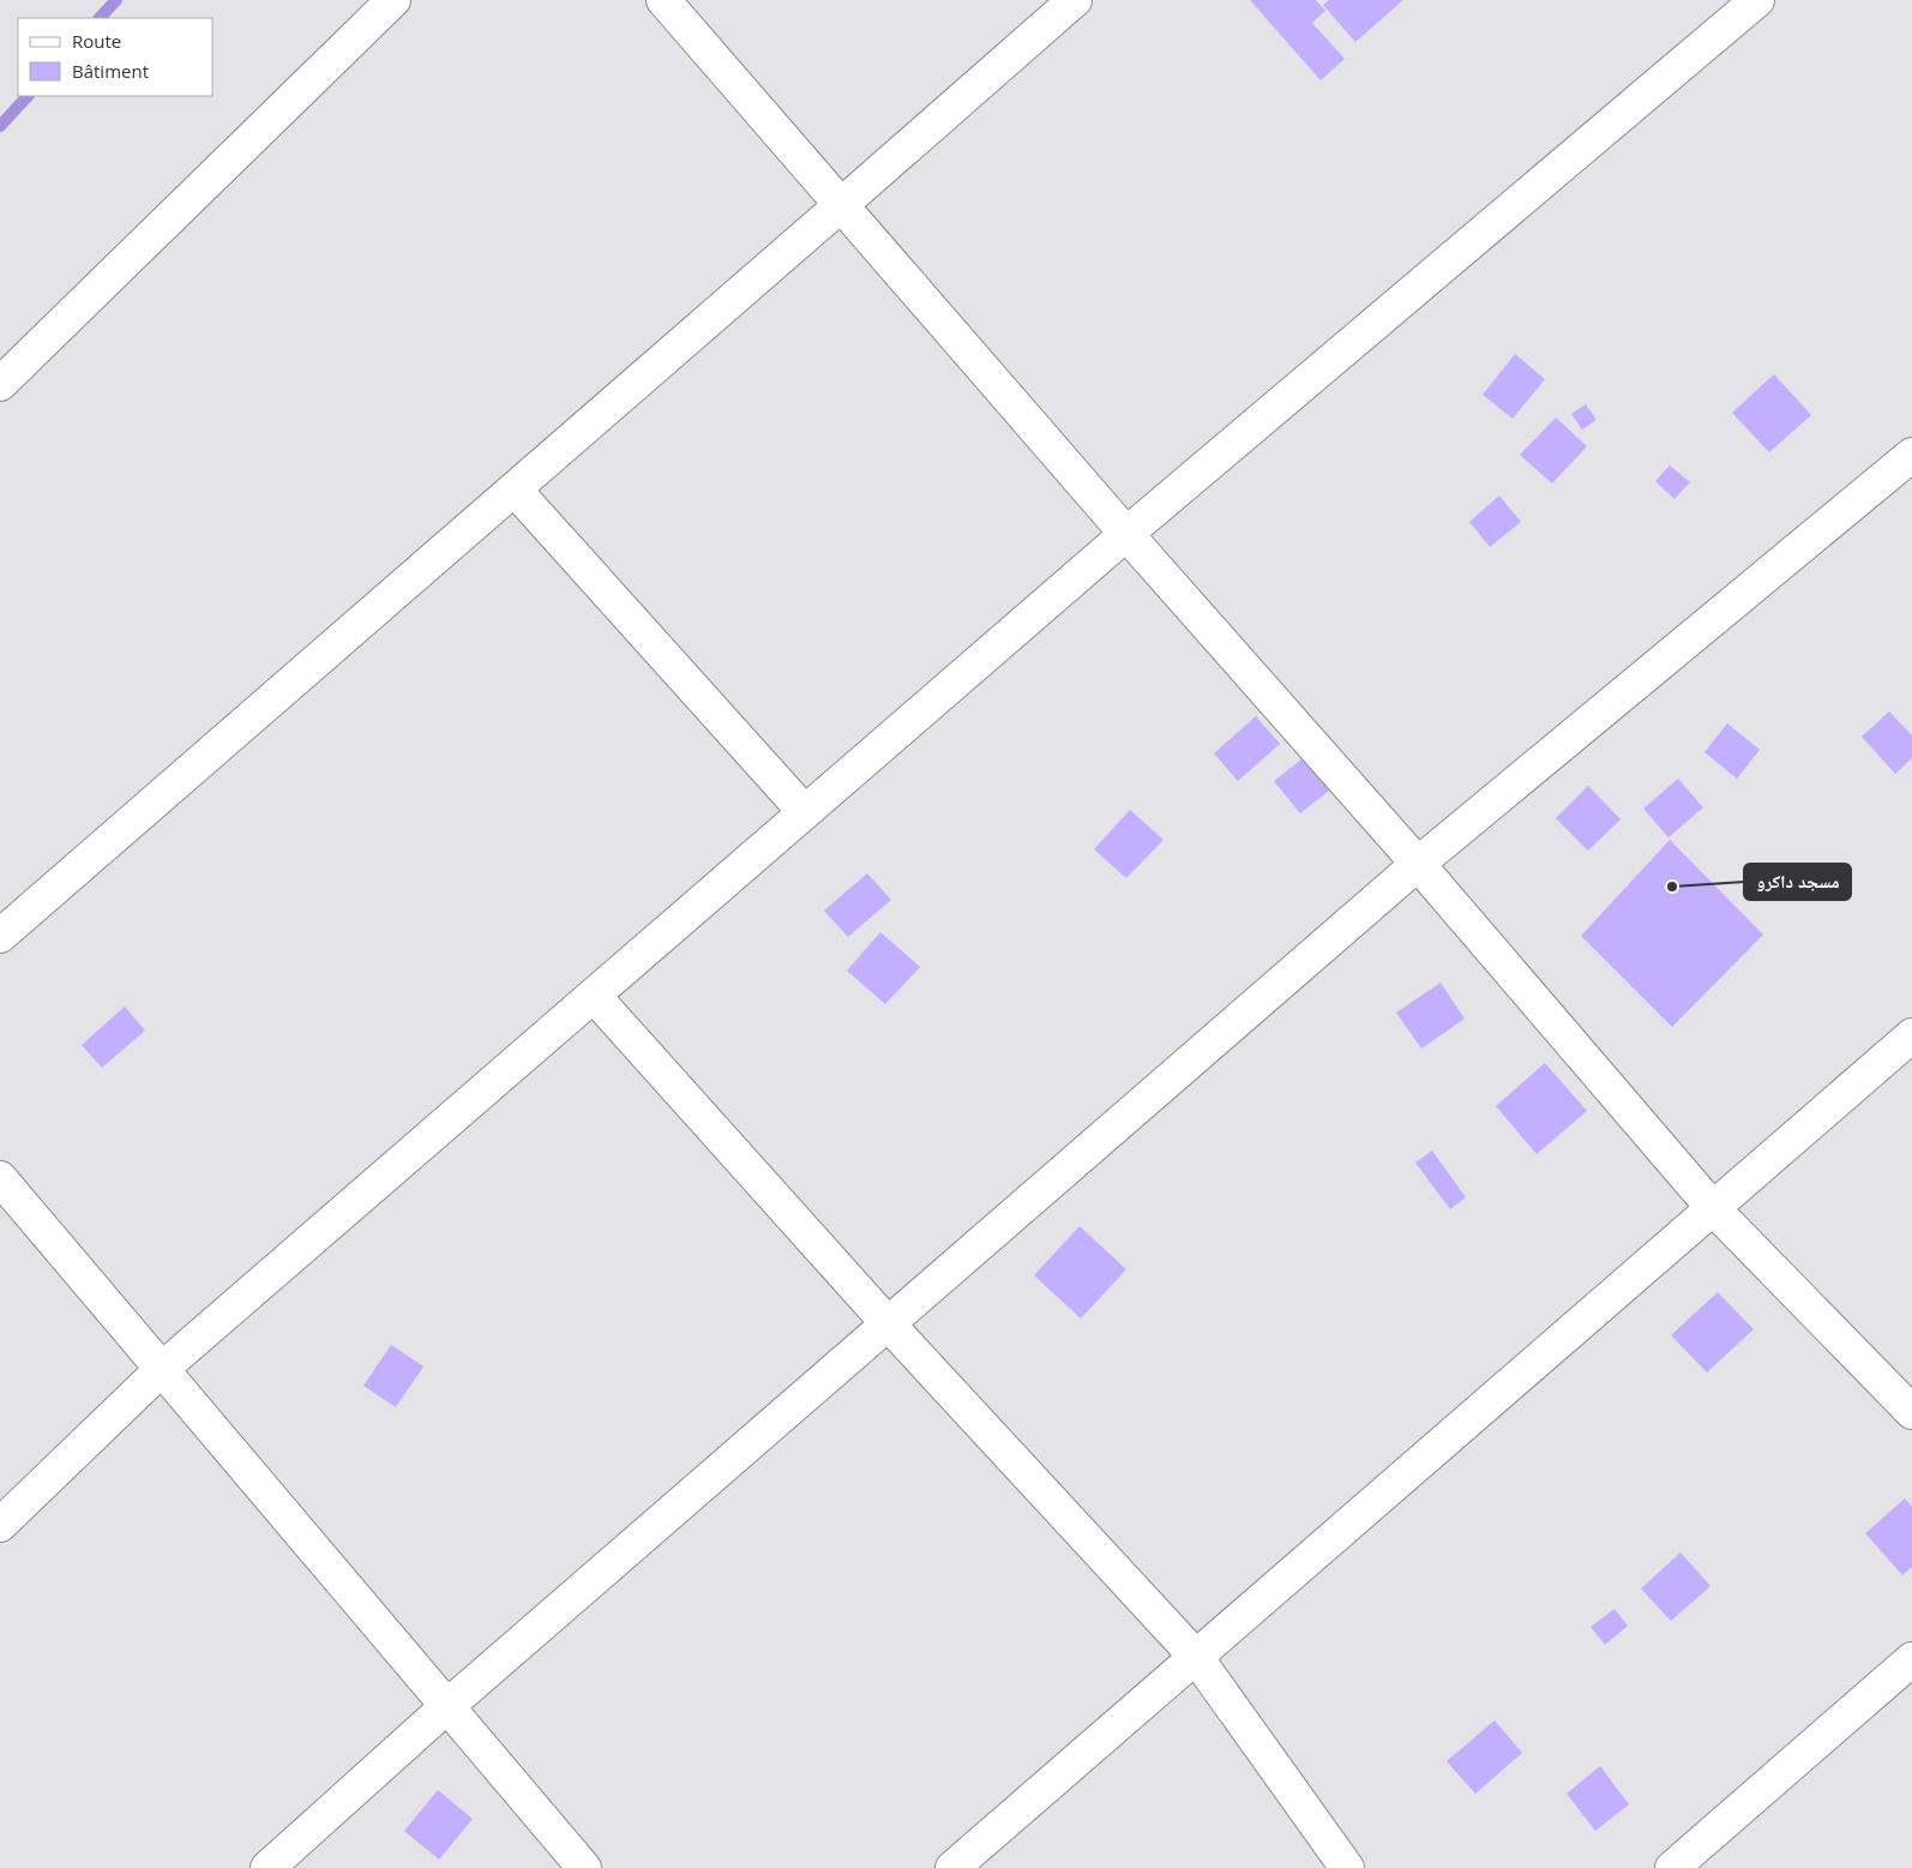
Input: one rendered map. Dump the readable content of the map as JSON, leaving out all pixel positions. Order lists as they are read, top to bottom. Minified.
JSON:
{"places":["مسجد داكرو"],"legend":["Route","Bâtiment"]}
